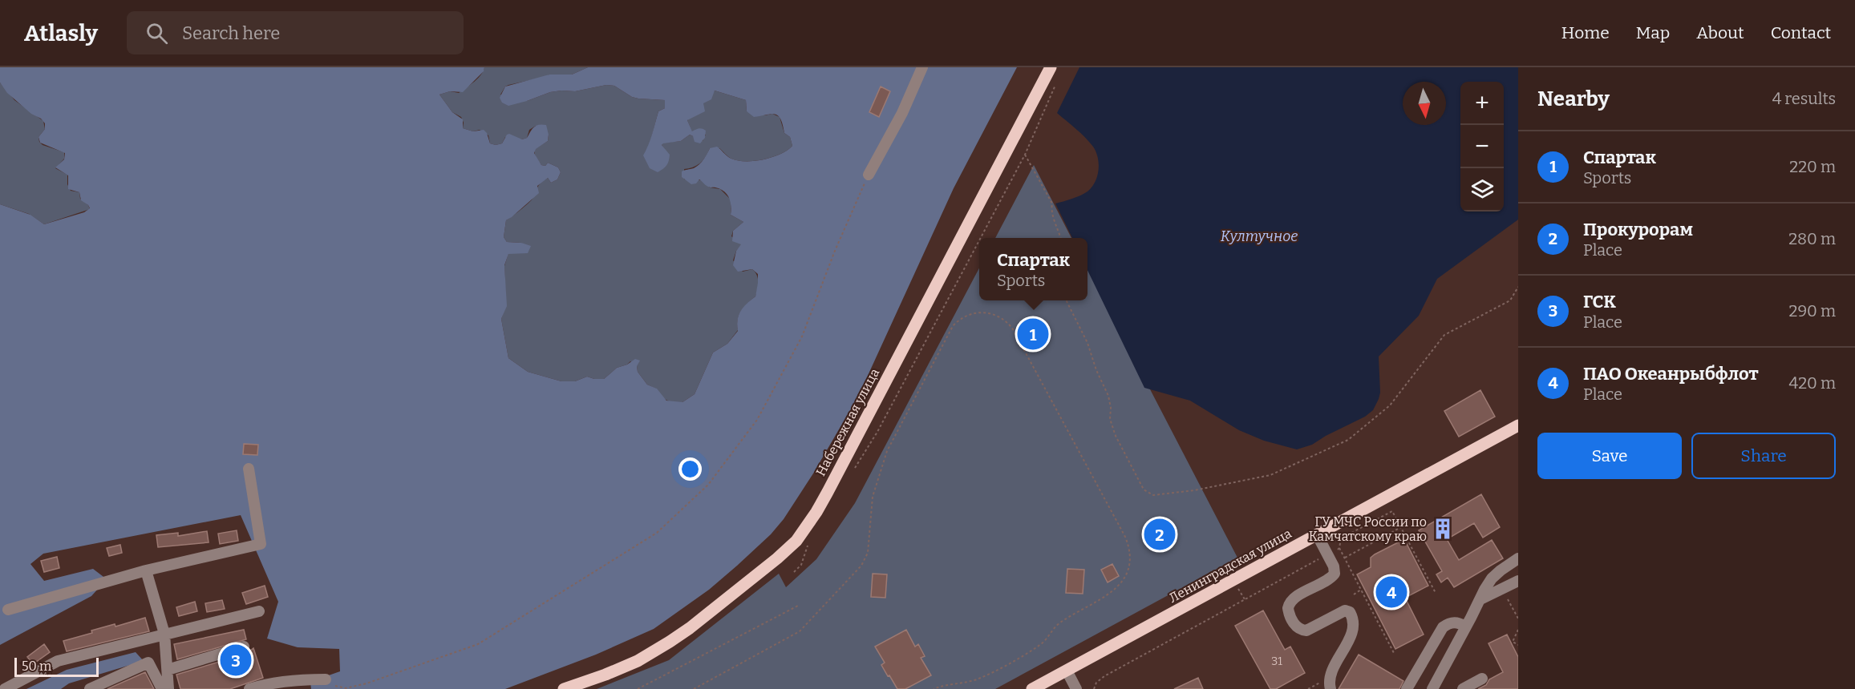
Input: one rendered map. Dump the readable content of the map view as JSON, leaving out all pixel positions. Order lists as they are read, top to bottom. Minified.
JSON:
{"streets":{"main road":["Набережная улица","Ленинградская улица"]},"water":["Култучное"],"places":{"building":["ГУ МЧС России по Камчатскому краю"]},"house_numbers":["31"],"scale_bar":"50 m","north":"bottom","page":{"header":"Atlasly","search":"Search here","nav":["Home","Map","About","Contact"],"heading":["Nearby","4 results"],"map_buttons":["+","−"],"list":[{"mark":"1","name":"Спартак","note":"Sports","value":"220 m"},{"mark":"2","name":"Прокурорам","note":"Place","value":"280 m"},{"mark":"3","name":"ГСК","note":"Place","value":"290 m"},{"mark":"4","name":"ПАО Океанрыбфлот","note":"Place","value":"420 m"}],"popup":["Спартак","Sports"],"pins":["1","2","4","3"],"buttons":["Save","Share"],"scale":"50 m"}}
